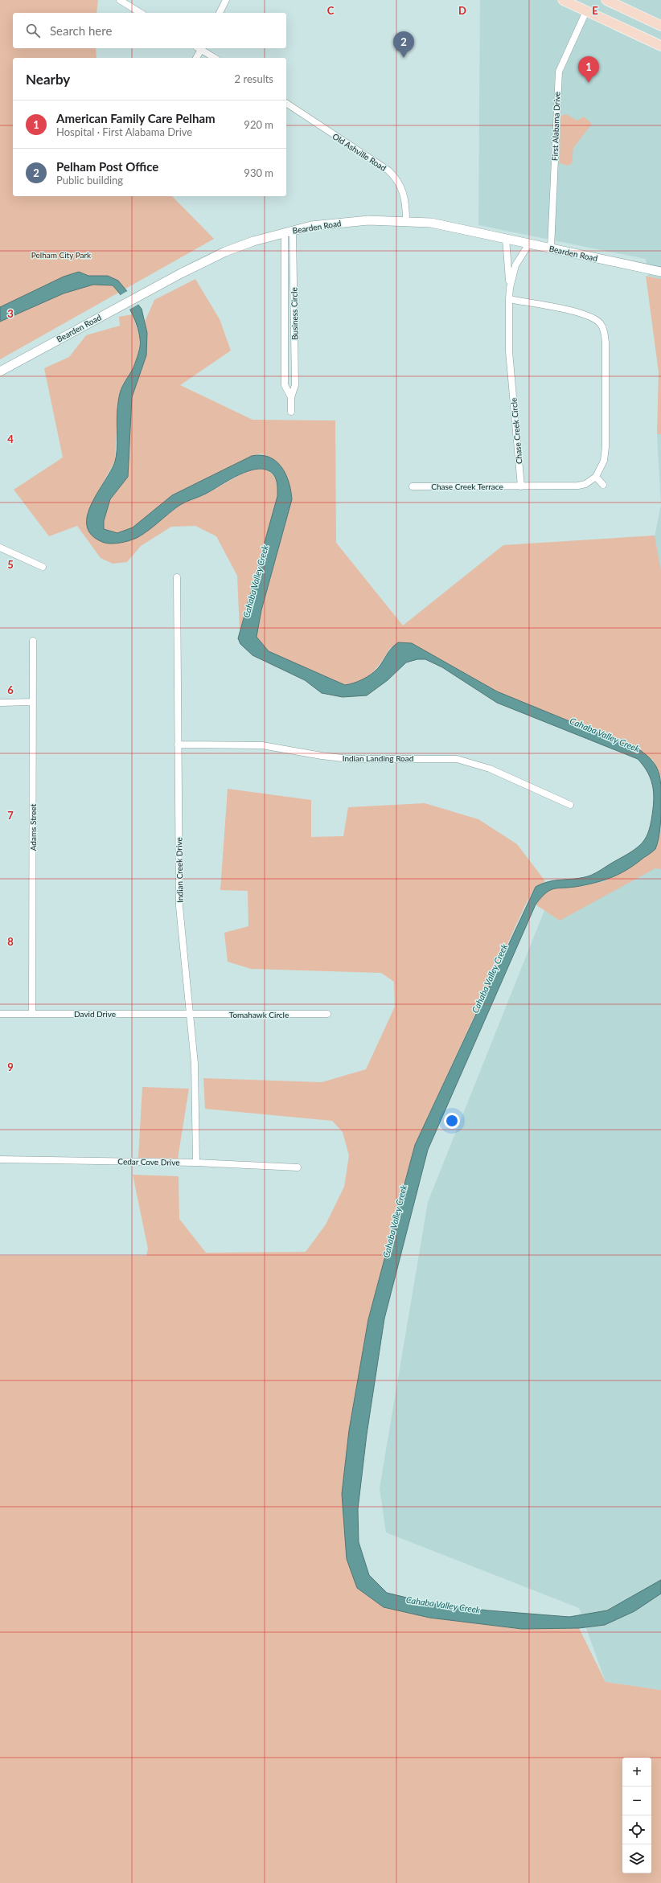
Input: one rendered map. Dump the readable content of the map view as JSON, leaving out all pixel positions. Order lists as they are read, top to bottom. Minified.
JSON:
{"streets":{"street":["First Alabama Drive","Old Ashville Road","Bearden Road","Business Circle","Chase Creek Circle","Chase Creek Terrace","Indian Landing Road","Adams Street","Indian Creek Drive","David Drive","Tomahawk Circle","Cedar Cove Drive"]},"crossings":[["First Alabama Drive","Bearden Road"],["Old Ashville Road","Bearden Road"],["Bearden Road","Business Circle"],["Bearden Road","Chase Creek Circle"],["Chase Creek Circle","Chase Creek Terrace"],["Indian Landing Road","Indian Creek Drive"],["Adams Street","David Drive"],["Indian Creek Drive","David Drive"],["Indian Creek Drive","Tomahawk Circle"],["Indian Creek Drive","Cedar Cove Drive"],["David Drive","Tomahawk Circle"]],"water":["Cahaba Valley Creek"],"parks":["Pelham City Park"],"page":{"search":"Search here","pins":["2","1"],"heading":["Nearby","2 results"],"list":[{"mark":"1","name":"American Family Care Pelham","note":"Hospital · First Alabama Drive","value":"920 m"},{"mark":"2","name":"Pelham Post Office","note":"Public building","value":"930 m"}],"map_buttons":["+","−"]},"grid":{"columns":["C","D","E"],"rows":["3","4","5","6","7","8","9"]}}
